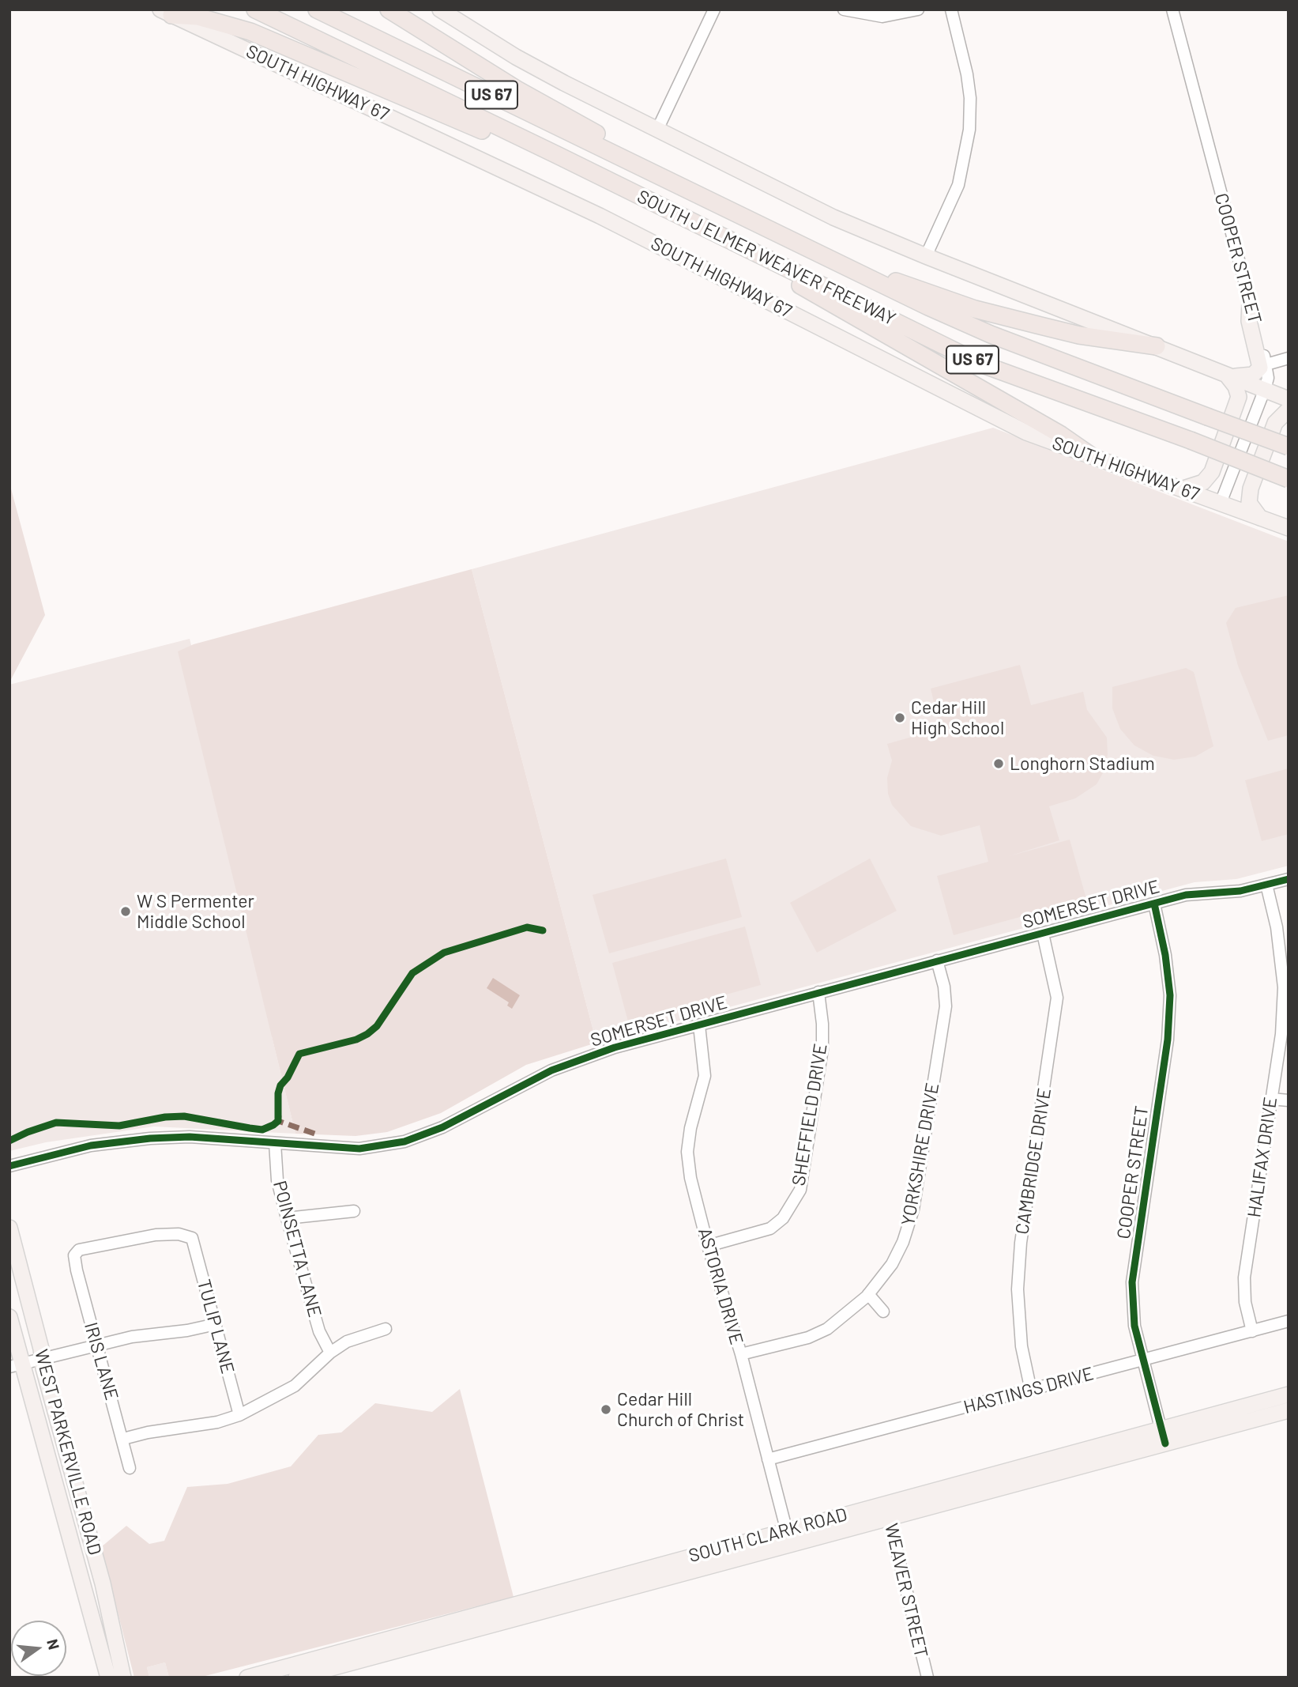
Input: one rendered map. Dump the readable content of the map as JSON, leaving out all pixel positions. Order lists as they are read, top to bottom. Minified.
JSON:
{"streets":{"highway":["US 67","SOUTH J ELMER WEAVER FREEWAY"],"main road":["SOUTH HIGHWAY 67","WEST PARKERVILLE ROAD","SOUTH CLARK ROAD"],"street":["COOPER STREET","SOMERSET DRIVE","SHEFFIELD DRIVE","YORKSHIRE DRIVE","HALIFAX DRIVE","CAMBRIDGE DRIVE","POINSETTA LANE","ASTORIA DRIVE","TULIP LANE","IRIS LANE","HASTINGS DRIVE","WEAVER STREET"]},"crossings":[["SOUTH HIGHWAY 67","COOPER STREET"],["COOPER STREET","SOMERSET DRIVE"],["COOPER STREET","HASTINGS DRIVE"],["COOPER STREET","SOUTH CLARK ROAD"],["SOMERSET DRIVE","SHEFFIELD DRIVE"],["SOMERSET DRIVE","YORKSHIRE DRIVE"],["SOMERSET DRIVE","HALIFAX DRIVE"],["SOMERSET DRIVE","CAMBRIDGE DRIVE"],["SOMERSET DRIVE","POINSETTA LANE"],["SOMERSET DRIVE","ASTORIA DRIVE"],["SHEFFIELD DRIVE","ASTORIA DRIVE"],["YORKSHIRE DRIVE","ASTORIA DRIVE"],["HALIFAX DRIVE","HASTINGS DRIVE"],["CAMBRIDGE DRIVE","HASTINGS DRIVE"],["ASTORIA DRIVE","HASTINGS DRIVE"],["ASTORIA DRIVE","SOUTH CLARK ROAD"],["TULIP LANE","IRIS LANE"],["SOUTH CLARK ROAD","WEAVER STREET"]],"places":["Cedar Hill High School","Longhorn Stadium","W S Permenter Middle School","Cedar Hill Church of Christ"],"north":"right"}
